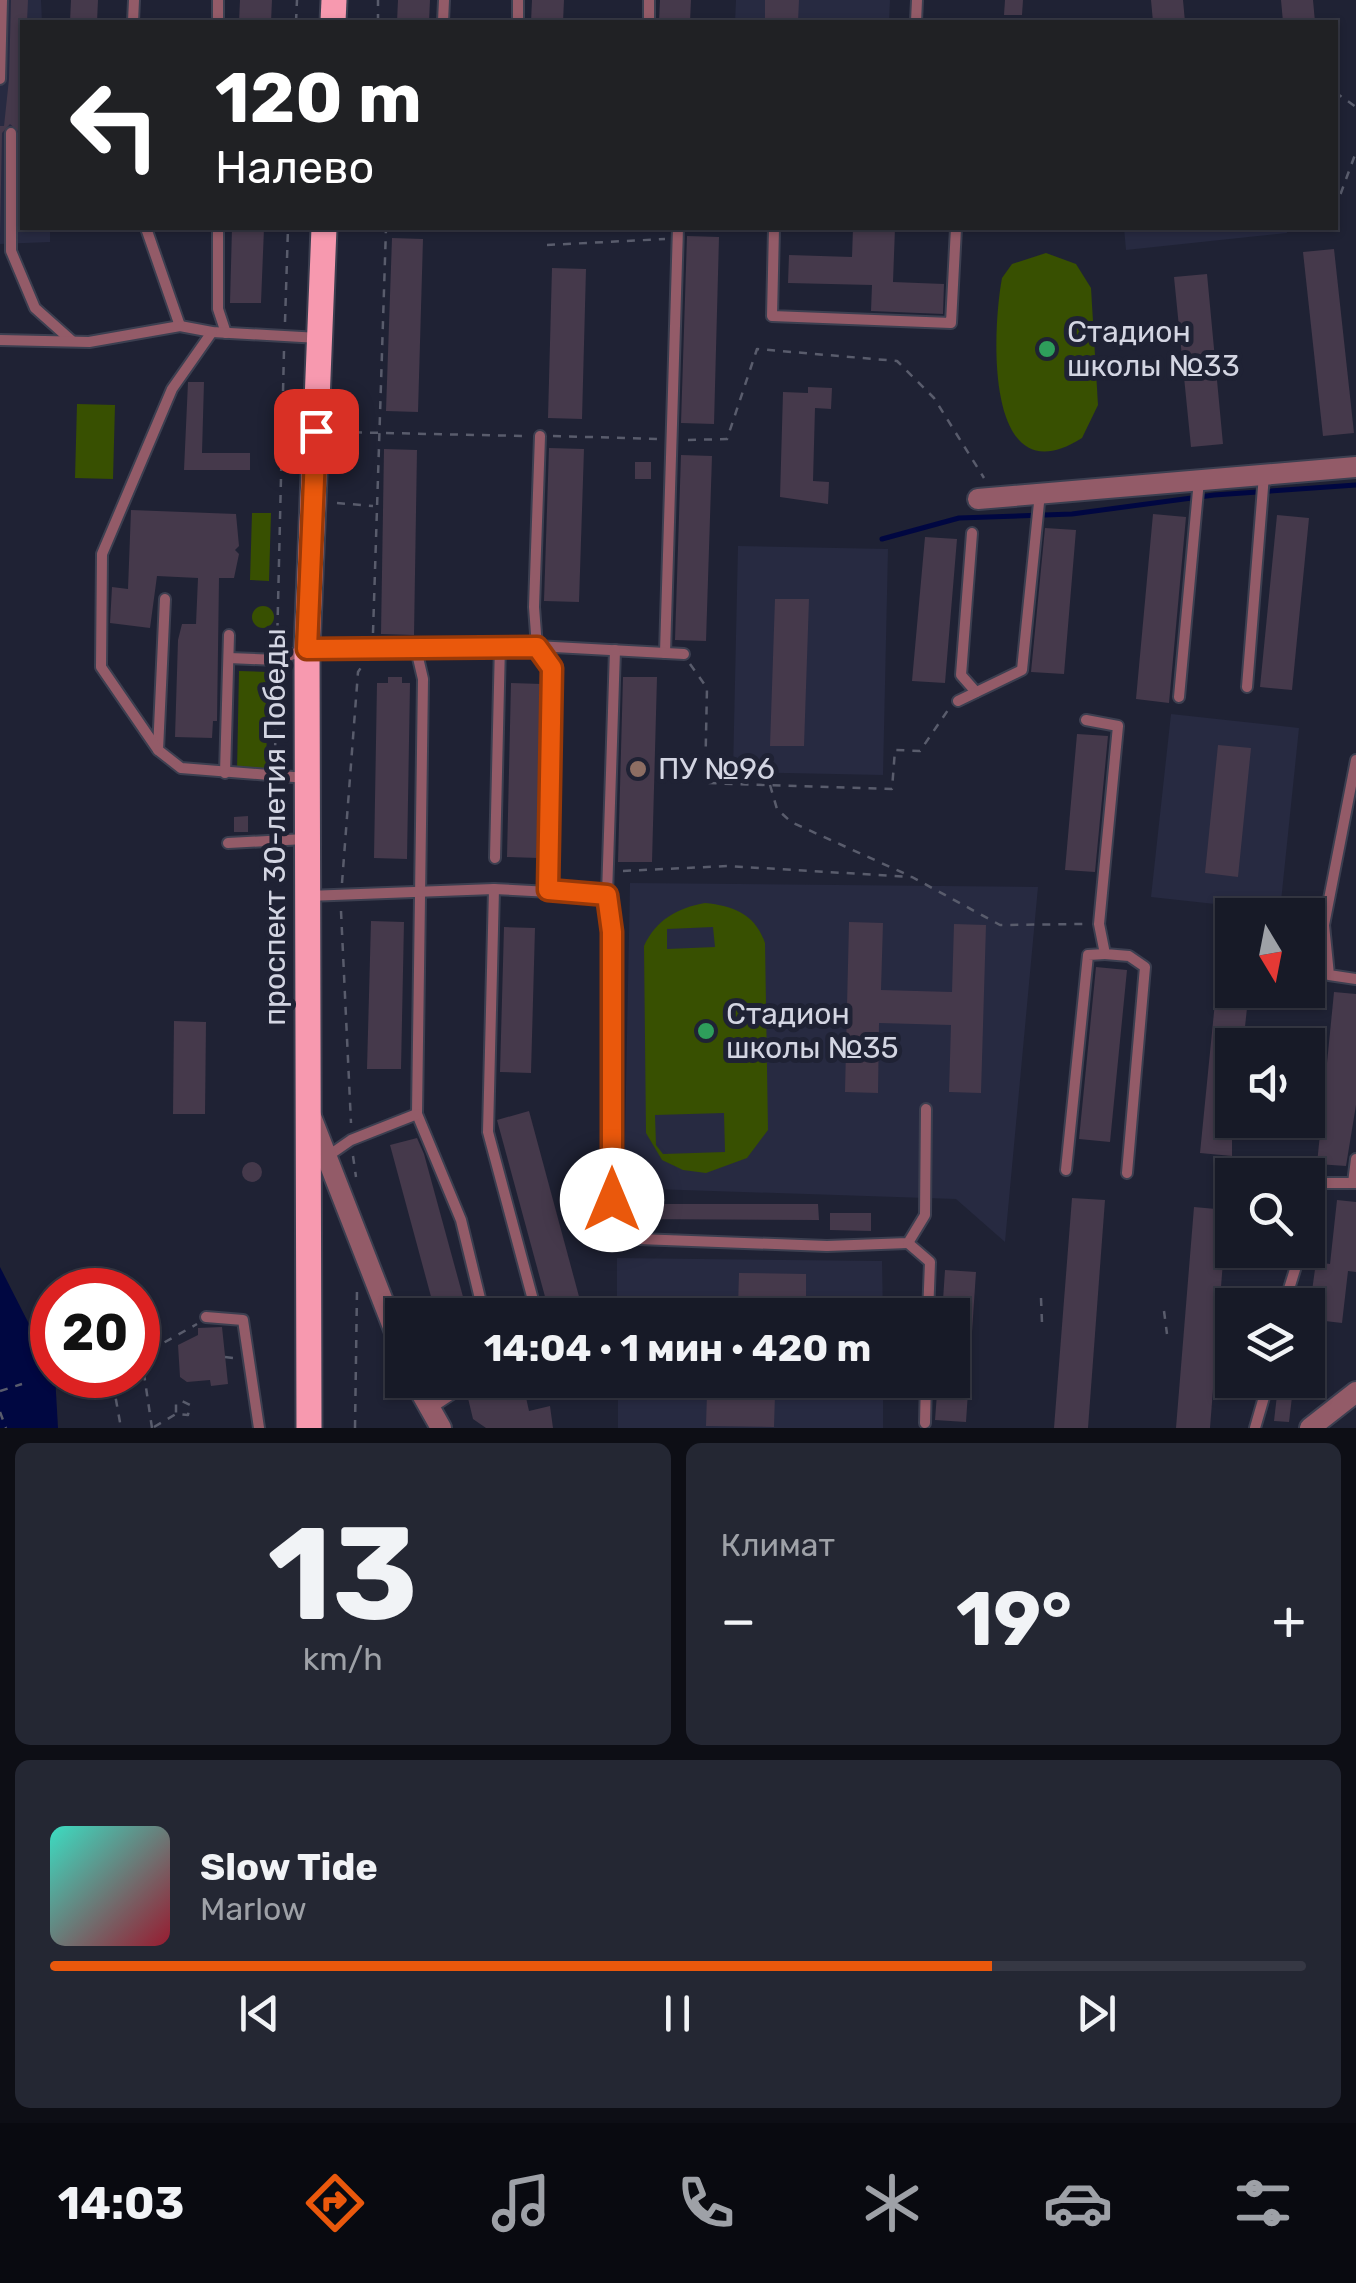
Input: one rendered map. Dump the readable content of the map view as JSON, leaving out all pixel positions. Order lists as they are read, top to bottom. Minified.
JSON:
{"streets":{"main road":["проспект 30-летия Победы"]},"places":["Стадион школы №33","ПУ №96","Стадион школы №35"],"north":"bottom","page":{"turn":["120 m","Налево"],"limit":"20","trip":"14:04 · 1 мин · 420 m","tile":[["13","km/h"],"Климат"],"heat":["−","19°","+"],"song":["Slow Tide","Marlow"],"tabs":"14:03"}}
